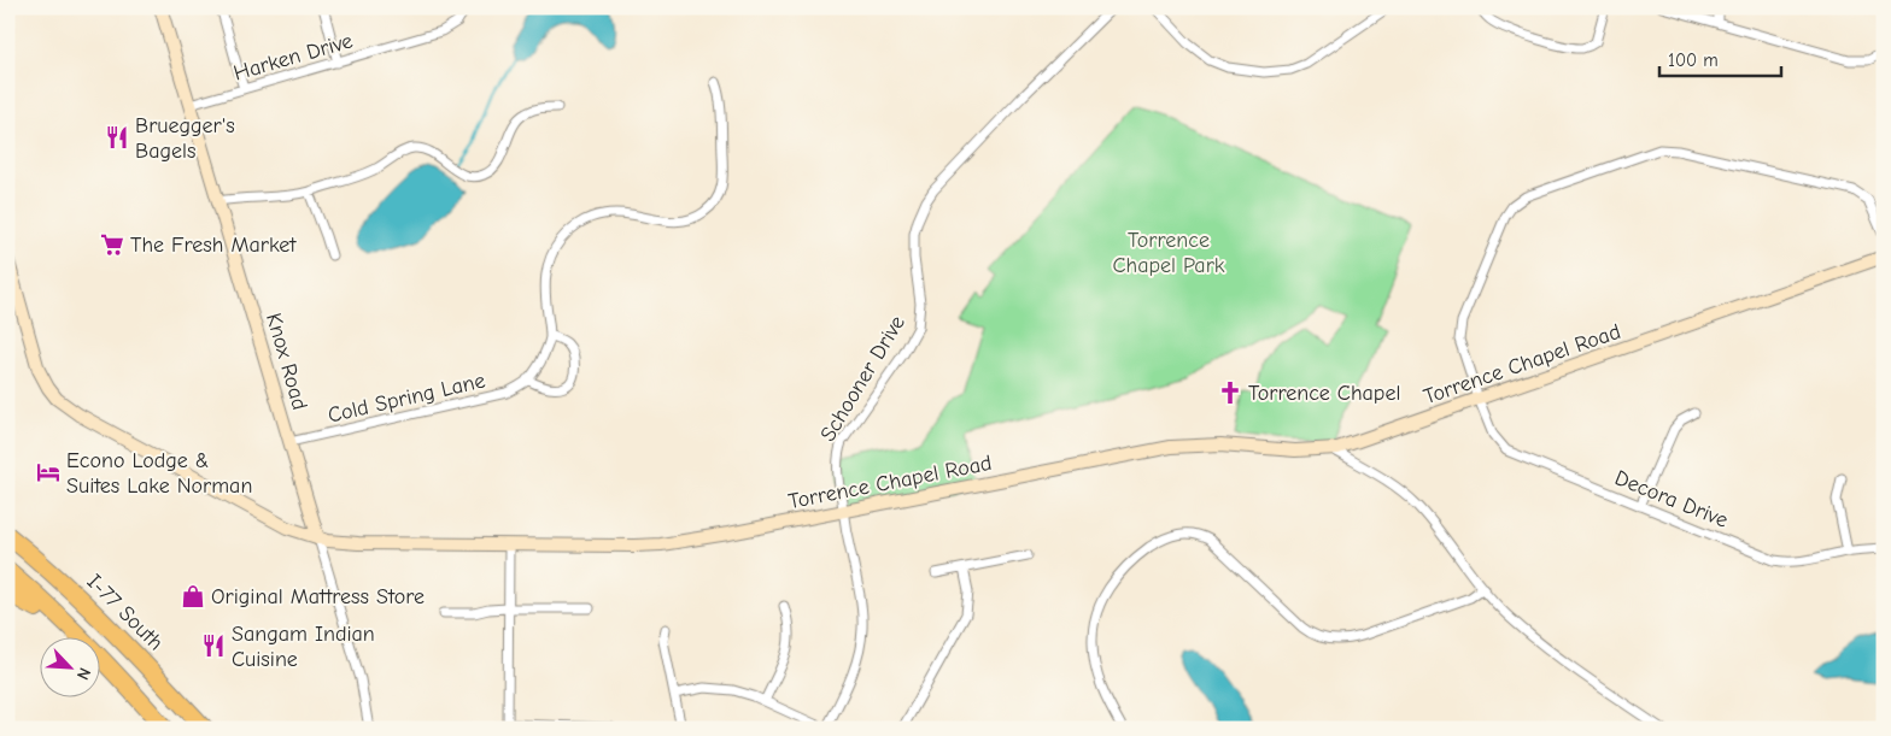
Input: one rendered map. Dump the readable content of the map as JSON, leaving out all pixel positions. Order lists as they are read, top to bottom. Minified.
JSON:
{"streets":{"highway":["I-77 South"],"street":["Harken Drive","Knox Road","Torrence Chapel Road","Schooner Drive","Cold Spring Lane","Decora Drive"]},"crossings":[["Harken Drive","Knox Road"],["Knox Road","Torrence Chapel Road"],["Knox Road","Cold Spring Lane"],["Torrence Chapel Road","Schooner Drive"],["Torrence Chapel Road","Decora Drive"]],"parks":["Torrence Chapel Park"],"places":{"restaurant":["Bruegger's Bagels","Sangam Indian Cuisine"],"supermarket":["The Fresh Market"],"church":["Torrence Chapel"],"hotel":["Econo Lodge & Suites Lake Norman"],"shop":["Original Mattress Store"]},"scale_bar":"100 m","north":"bottom right"}
